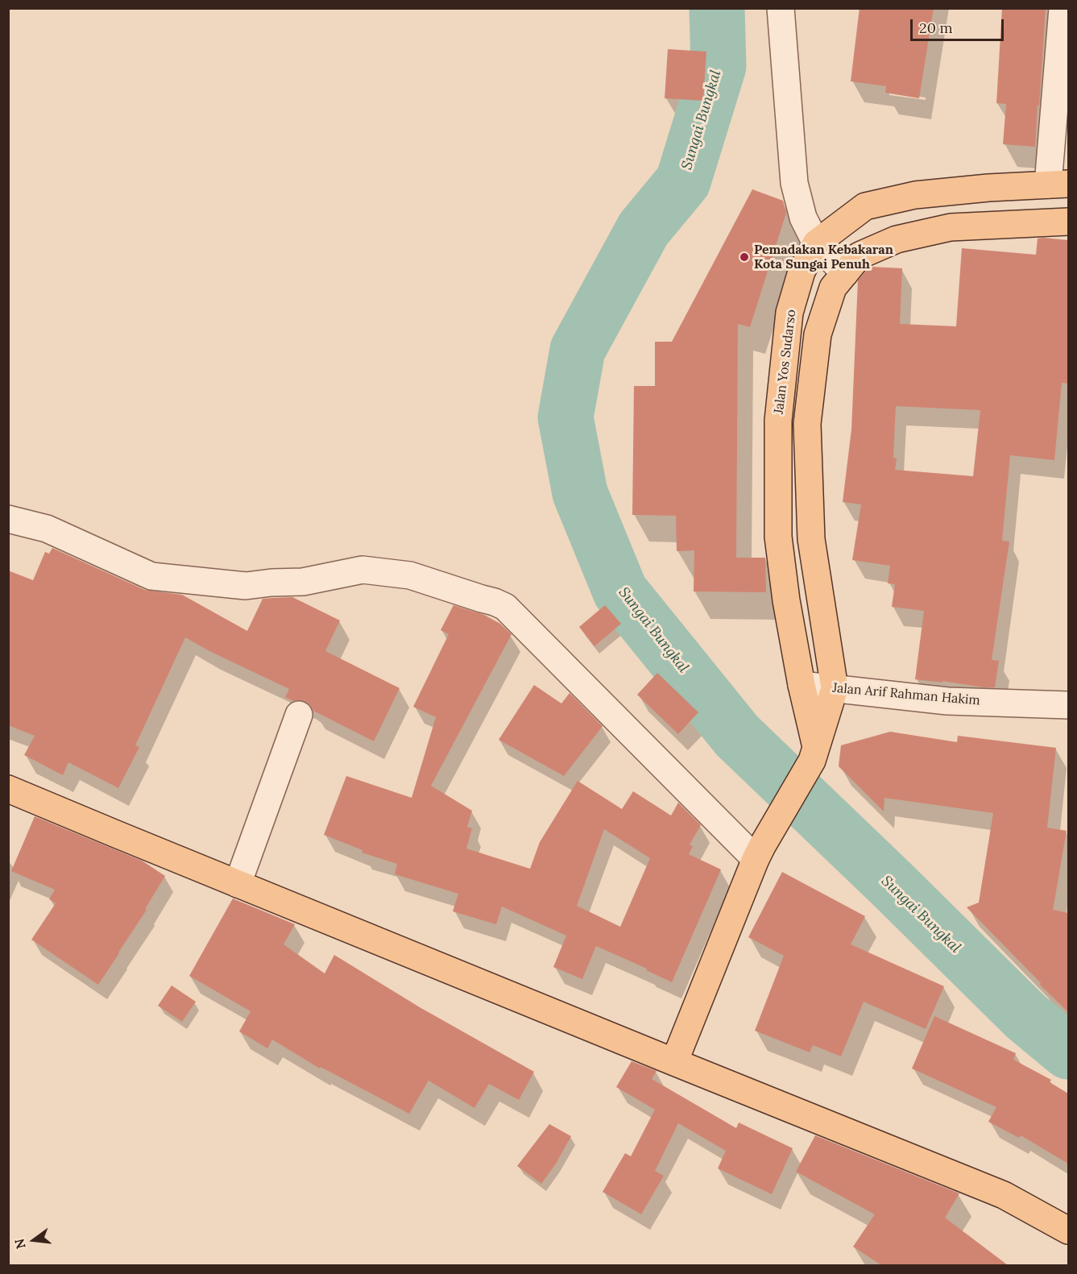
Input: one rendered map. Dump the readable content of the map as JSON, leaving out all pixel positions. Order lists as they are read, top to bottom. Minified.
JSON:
{"streets":{"main road":["Jalan Yos Sudarso"],"street":["Jalan Arif Rahman Hakim"]},"crossings":[["Jalan Yos Sudarso","Jalan Arif Rahman Hakim"]],"water":["Sungai Bungkal"],"places":["Pemadakan Kebakaran Kota Sungai Penuh"],"scale_bar":"20 m","north":"left"}
